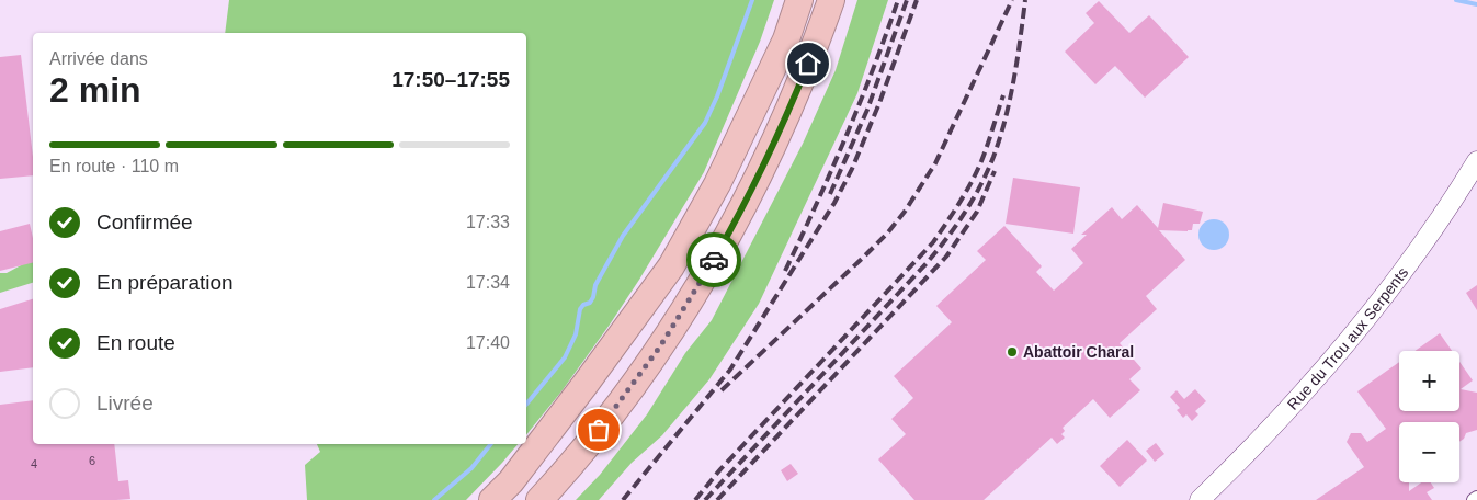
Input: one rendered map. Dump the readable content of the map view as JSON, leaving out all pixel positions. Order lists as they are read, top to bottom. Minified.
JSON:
{"streets":{"street":["Rue du Trou aux Serpents"]},"places":["Abattoir Charal"],"house_numbers":["6","4"],"page":{"heading":["2 min","Arrivée dans","17:50–17:55"],"bar":"En route · 110 m","list":[["Confirmée","17:33"],["En préparation","17:34"],["En route","17:40"],"Livrée"],"map_buttons":["+","−"]}}
